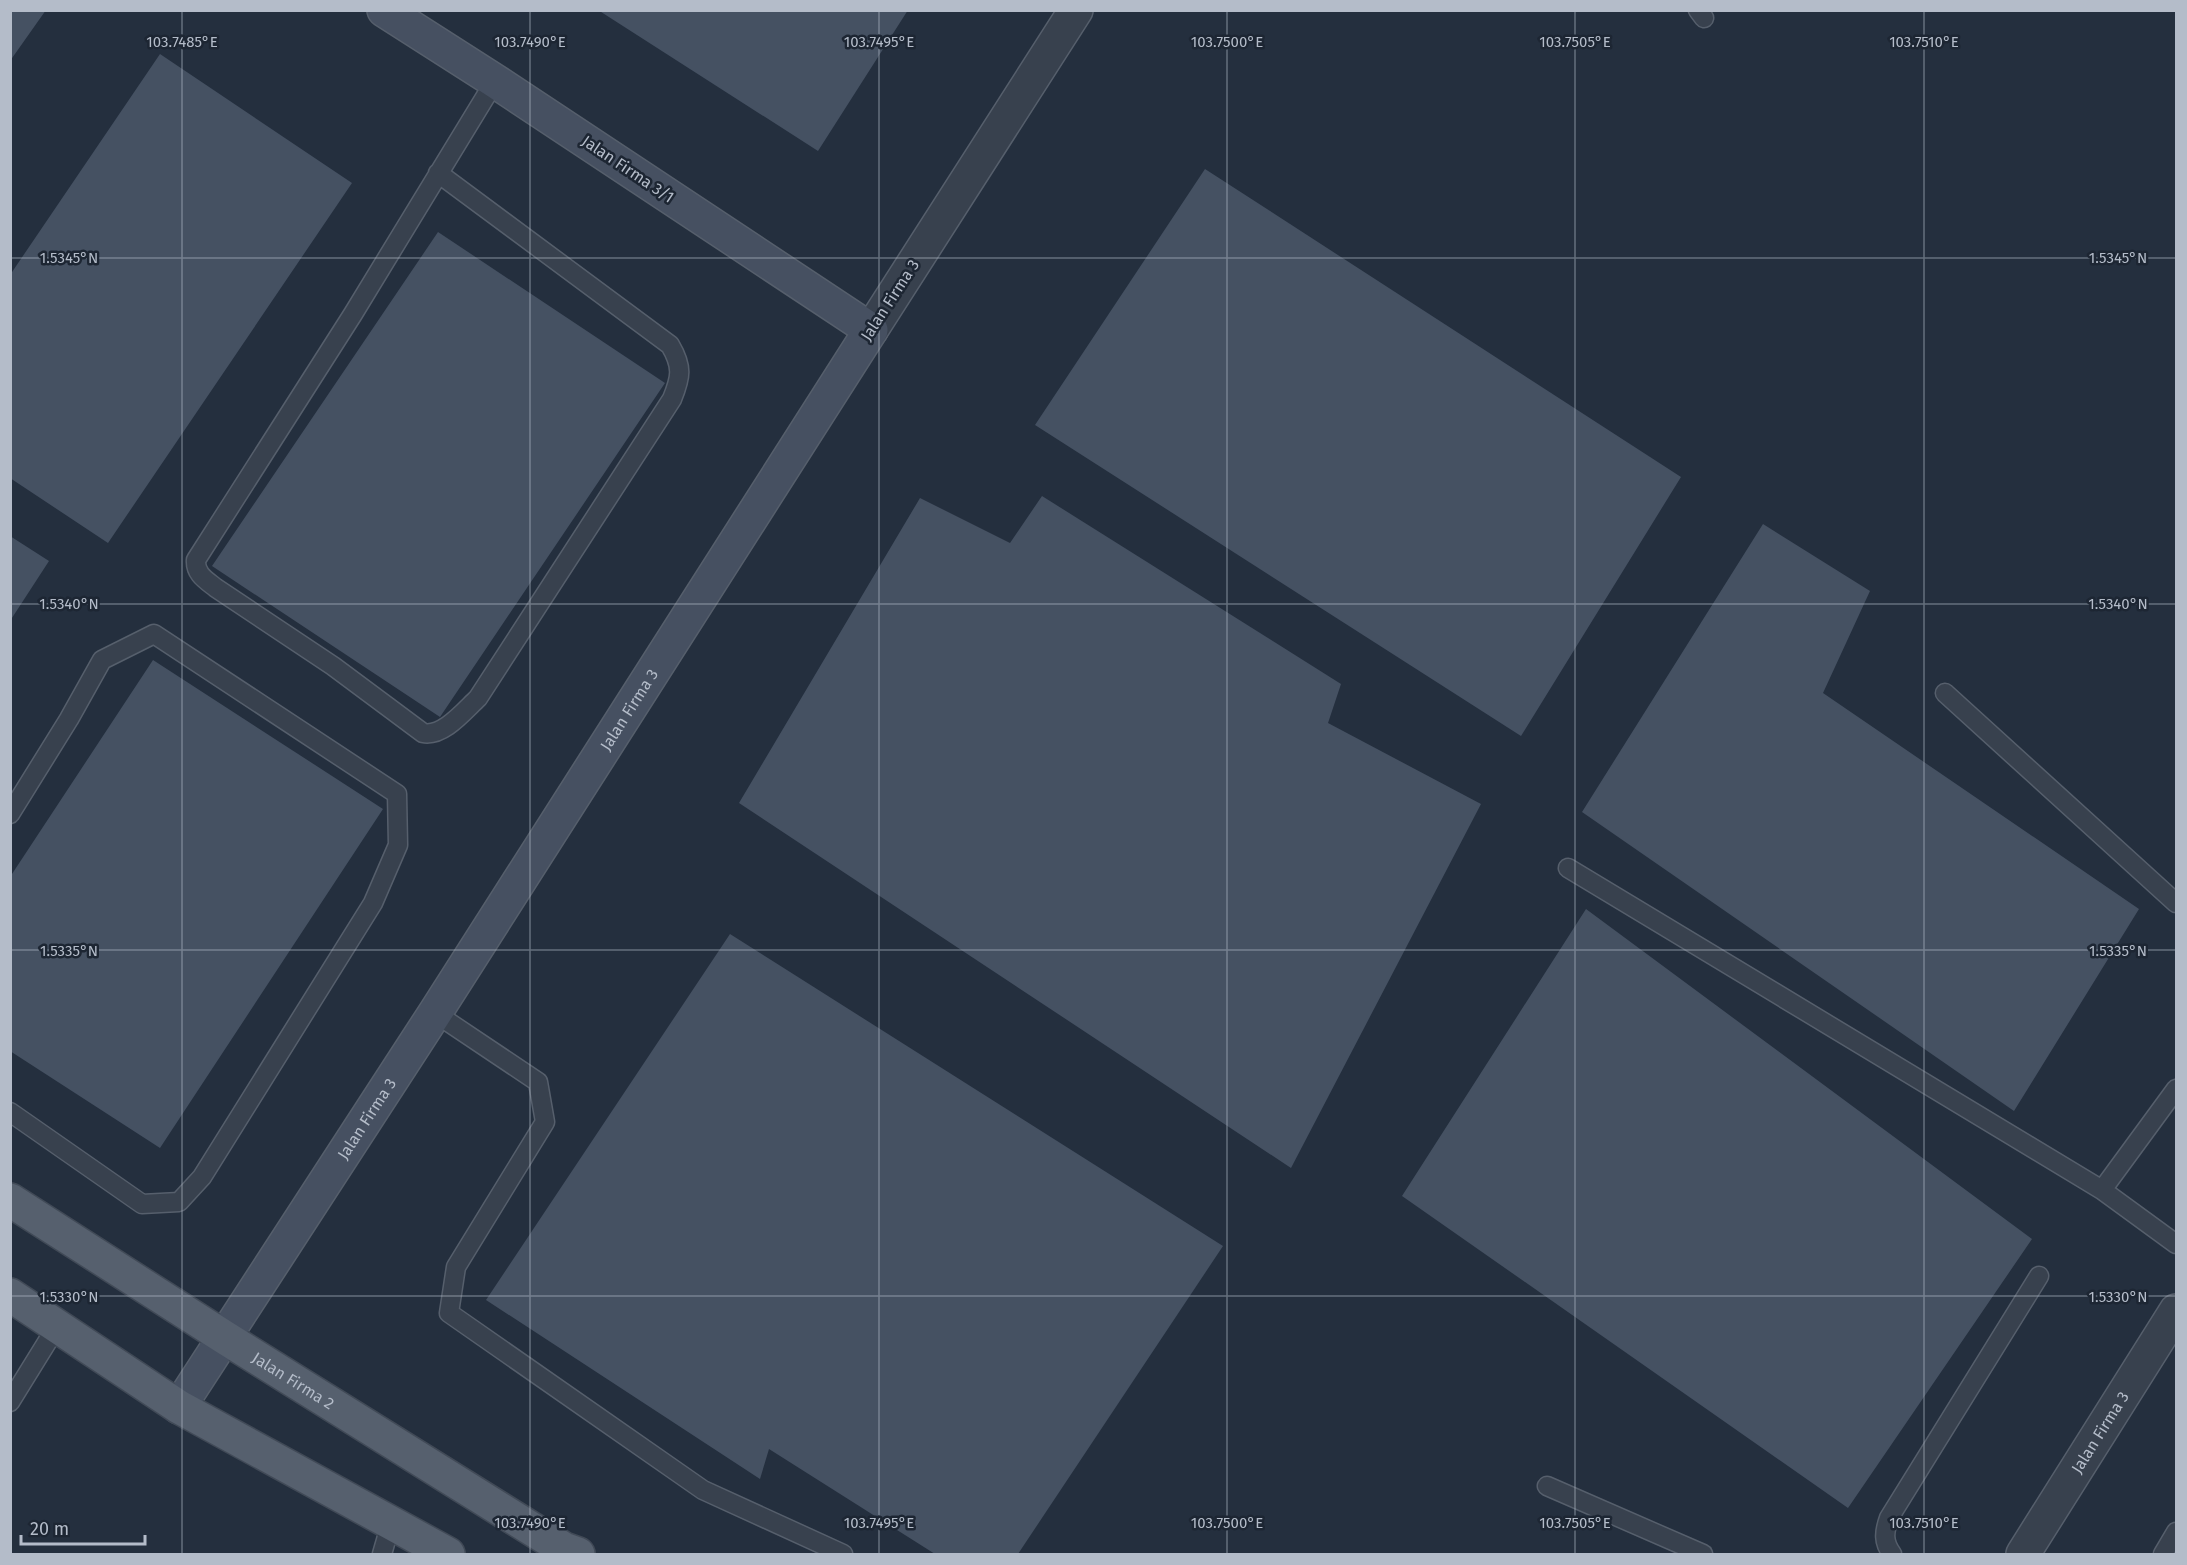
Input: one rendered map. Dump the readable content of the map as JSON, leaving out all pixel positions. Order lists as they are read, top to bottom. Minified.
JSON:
{"streets":{"main road":["Jalan Firma 2"],"street":["Jalan Firma 3/1","Jalan Firma 3"]},"crossings":[["Jalan Firma 3/1","Jalan Firma 3"],["Jalan Firma 3","Jalan Firma 2"]],"scale_bar":"20 m","coordinates":["103.7485°E","103.7490°E","103.7495°E","103.7500°E","103.7505°E","103.7510°E","1.5345°N","1.5340°N","1.5335°N","1.5330°N"]}
